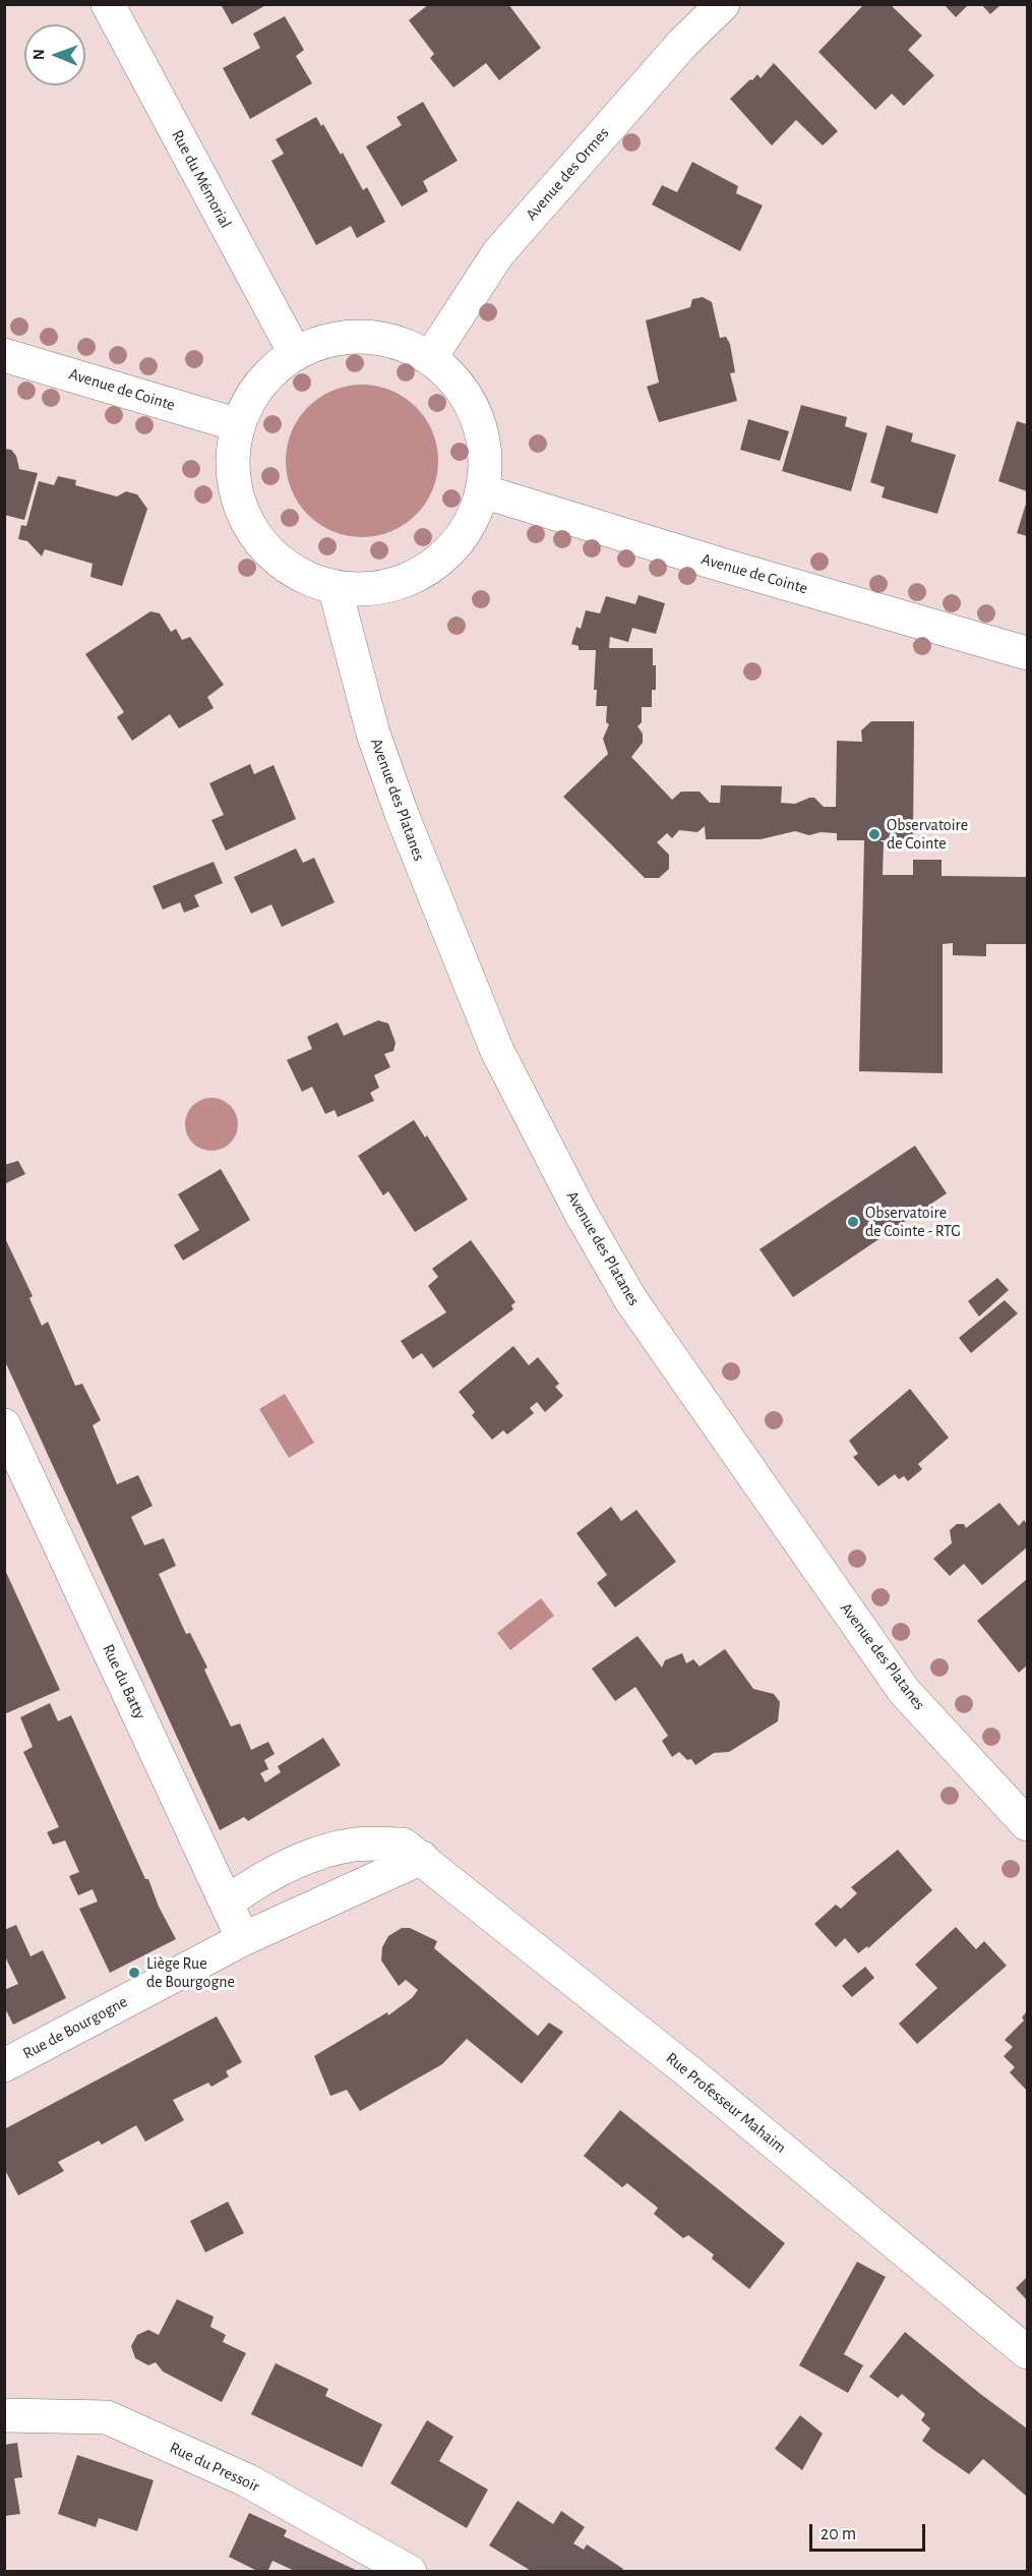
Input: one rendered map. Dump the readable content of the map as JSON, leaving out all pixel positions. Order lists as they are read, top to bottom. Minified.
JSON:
{"streets":{"street":["Avenue des Ormes","Rue du Mémorial","Avenue de Cointe","Avenue des Platanes","Rue du Batty","Rue de Bourgogne","Rue Professeur Mahaim","Rue du Pressoir"]},"crossings":[["Rue du Batty","Rue de Bourgogne"],["Rue du Batty","Rue Professeur Mahaim"]],"places":["Observatoire de Cointe","Observatoire de Cointe - RTG","Liège Rue de Bourgogne"],"scale_bar":"20 m","north":"left"}
